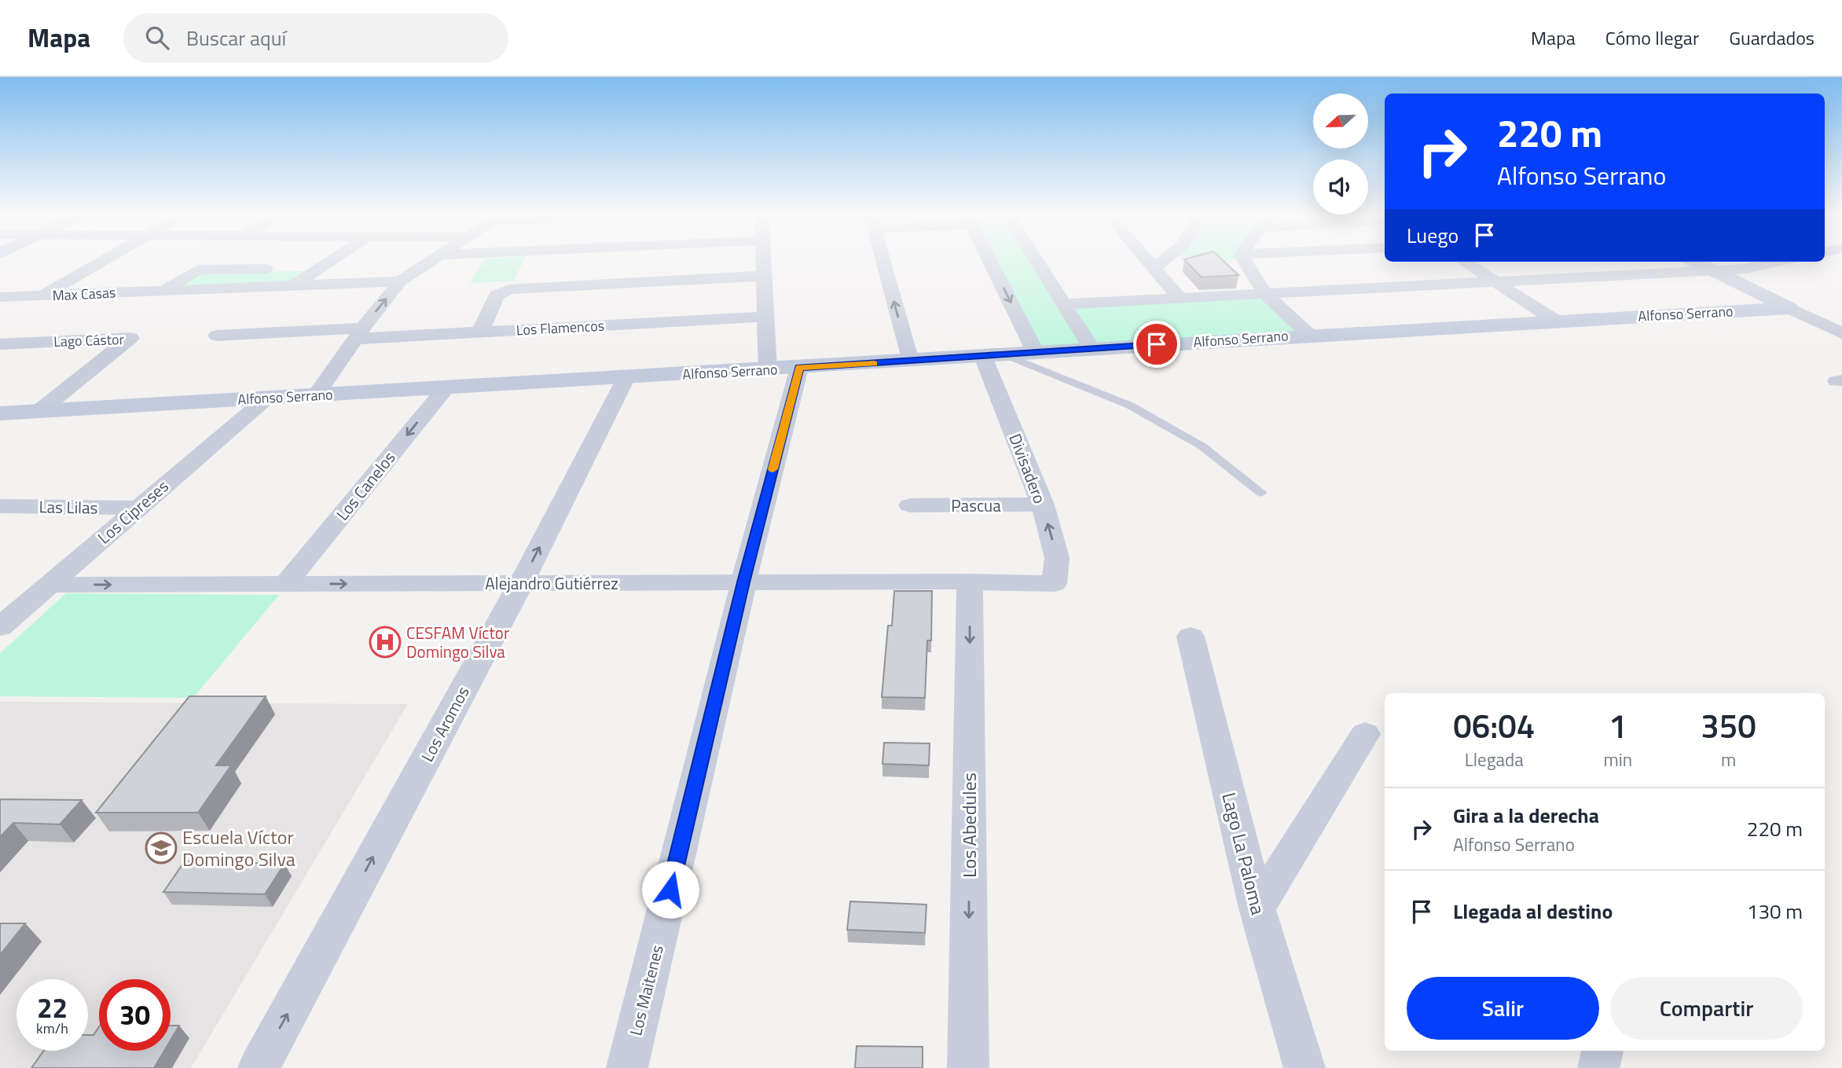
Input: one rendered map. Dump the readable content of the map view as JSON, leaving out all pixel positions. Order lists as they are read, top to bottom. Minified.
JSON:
{"streets":{"street":["Max Casas","Alfonso Serrano","Los Flamencos","Lago Cástor","Divisadero","Los Canelos","Pascua","Las Lilas","Los Cipreses","Alejandro Gutiérrez","Los Aromos","Los Abedules","Lago La Paloma","Los Maitenes"]},"crossings":[["Alfonso Serrano","Lago Cástor"],["Alfonso Serrano","Divisadero"],["Alfonso Serrano","Los Canelos"],["Alfonso Serrano","Los Cipreses"],["Alfonso Serrano","Los Aromos"],["Alfonso Serrano","Los Maitenes"],["Divisadero","Pascua"],["Divisadero","Alejandro Gutiérrez"],["Los Canelos","Alejandro Gutiérrez"],["Las Lilas","Los Cipreses"],["Los Cipreses","Alejandro Gutiérrez"],["Alejandro Gutiérrez","Los Aromos"],["Alejandro Gutiérrez","Los Abedules"],["Alejandro Gutiérrez","Los Maitenes"]],"one_way":["Alejandro Gutiérrez","Los Aromos","Los Abedules"],"places":{"hospital":["CESFAM Víctor Domingo Silva"],"school or university":["Escuela Víctor Domingo Silva"]},"north":"left","page":{"header":"Mapa","search":"Buscar aquí","nav":["Mapa","Cómo llegar","Guardados"],"turn":["220 m","Alfonso Serrano"],"then":"Luego","eta":["06:04","Llegada","1","min","350","m"],"list":[{"name":"Gira a la derecha","note":"Alfonso Serrano","value":"220 m"},{"name":"Llegada al destino","value":"130 m"}],"buttons":["Salir","Compartir"],"speed":"22 km/h","limit":"30"}}
